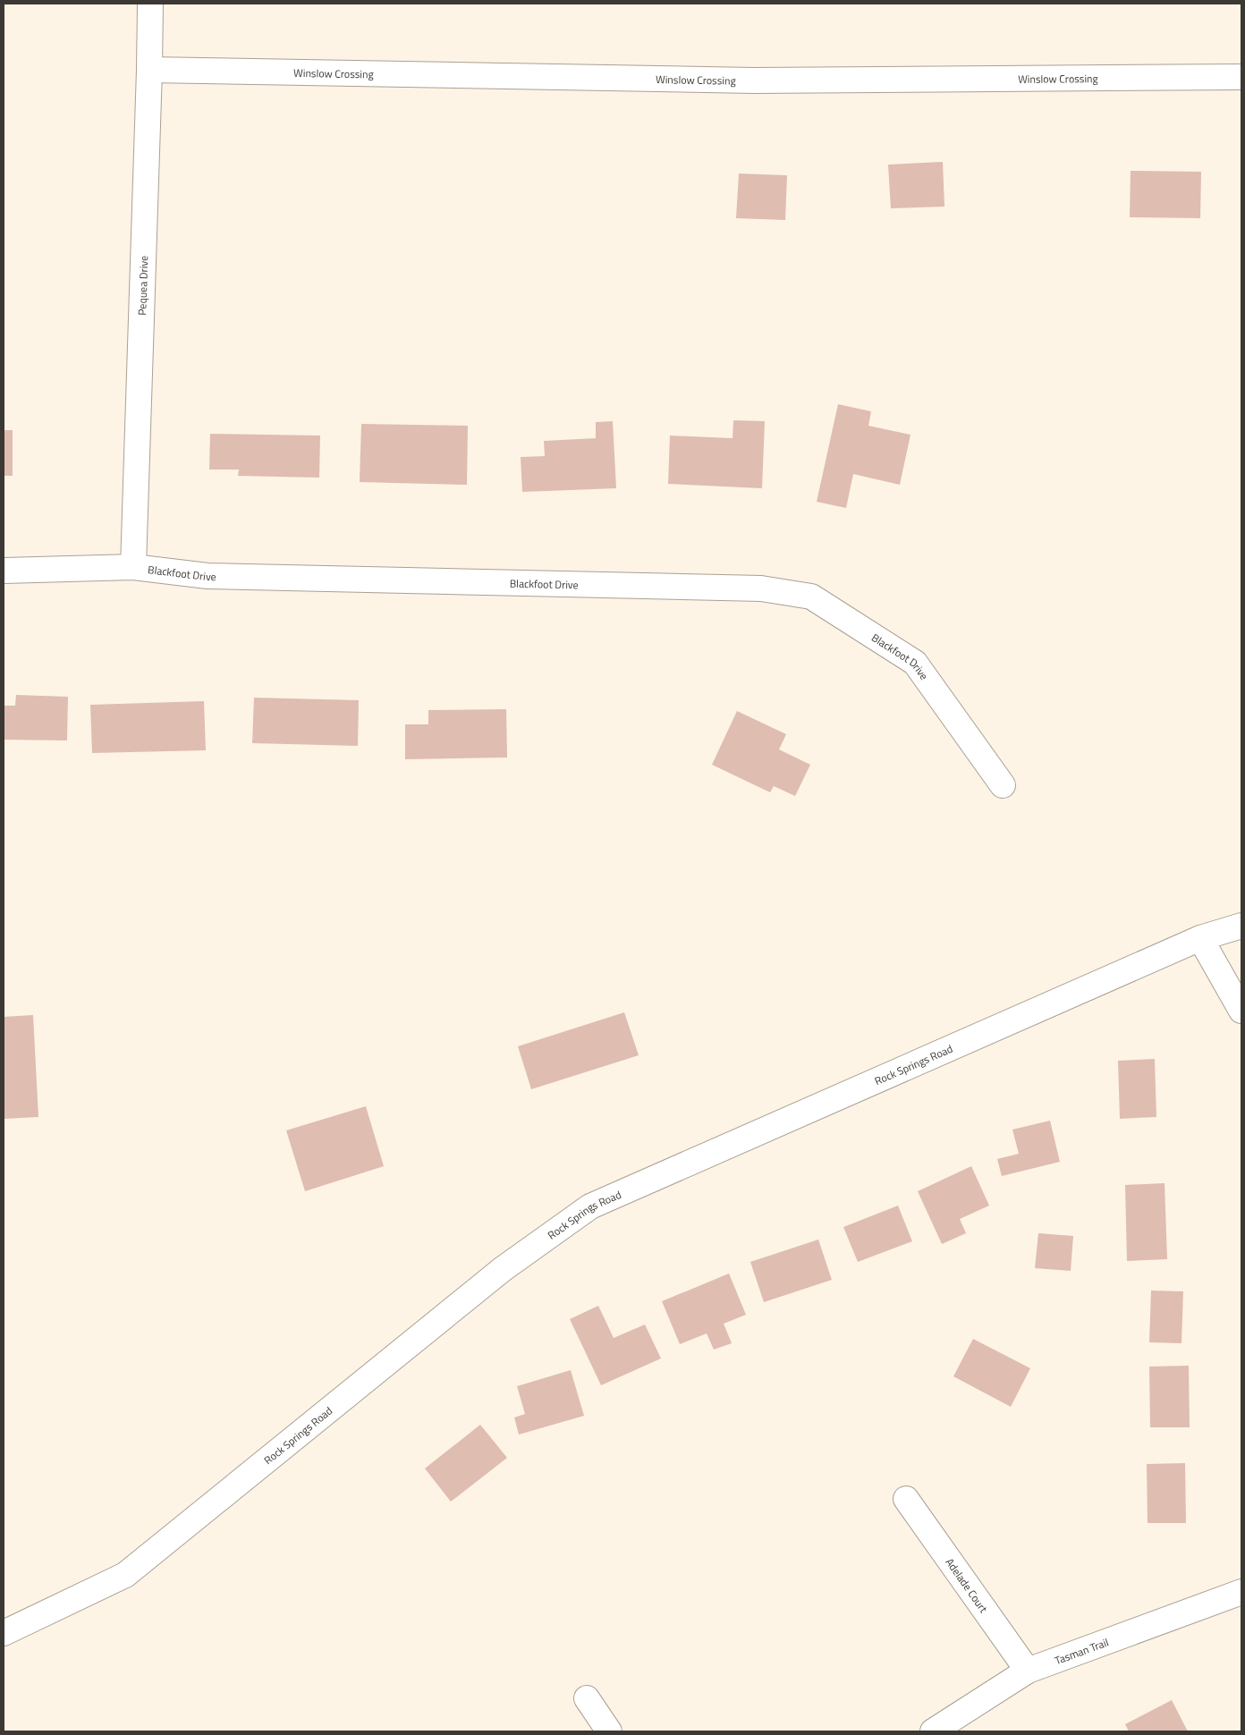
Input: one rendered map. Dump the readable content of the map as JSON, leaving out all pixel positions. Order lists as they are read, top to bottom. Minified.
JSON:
{"streets":{"street":["Winslow Crossing","Pequea Drive","Blackfoot Drive","Rock Springs Road","Adelade Court","Tasman Trail"]},"crossings":[["Winslow Crossing","Pequea Drive"],["Pequea Drive","Blackfoot Drive"],["Adelade Court","Tasman Trail"]]}
